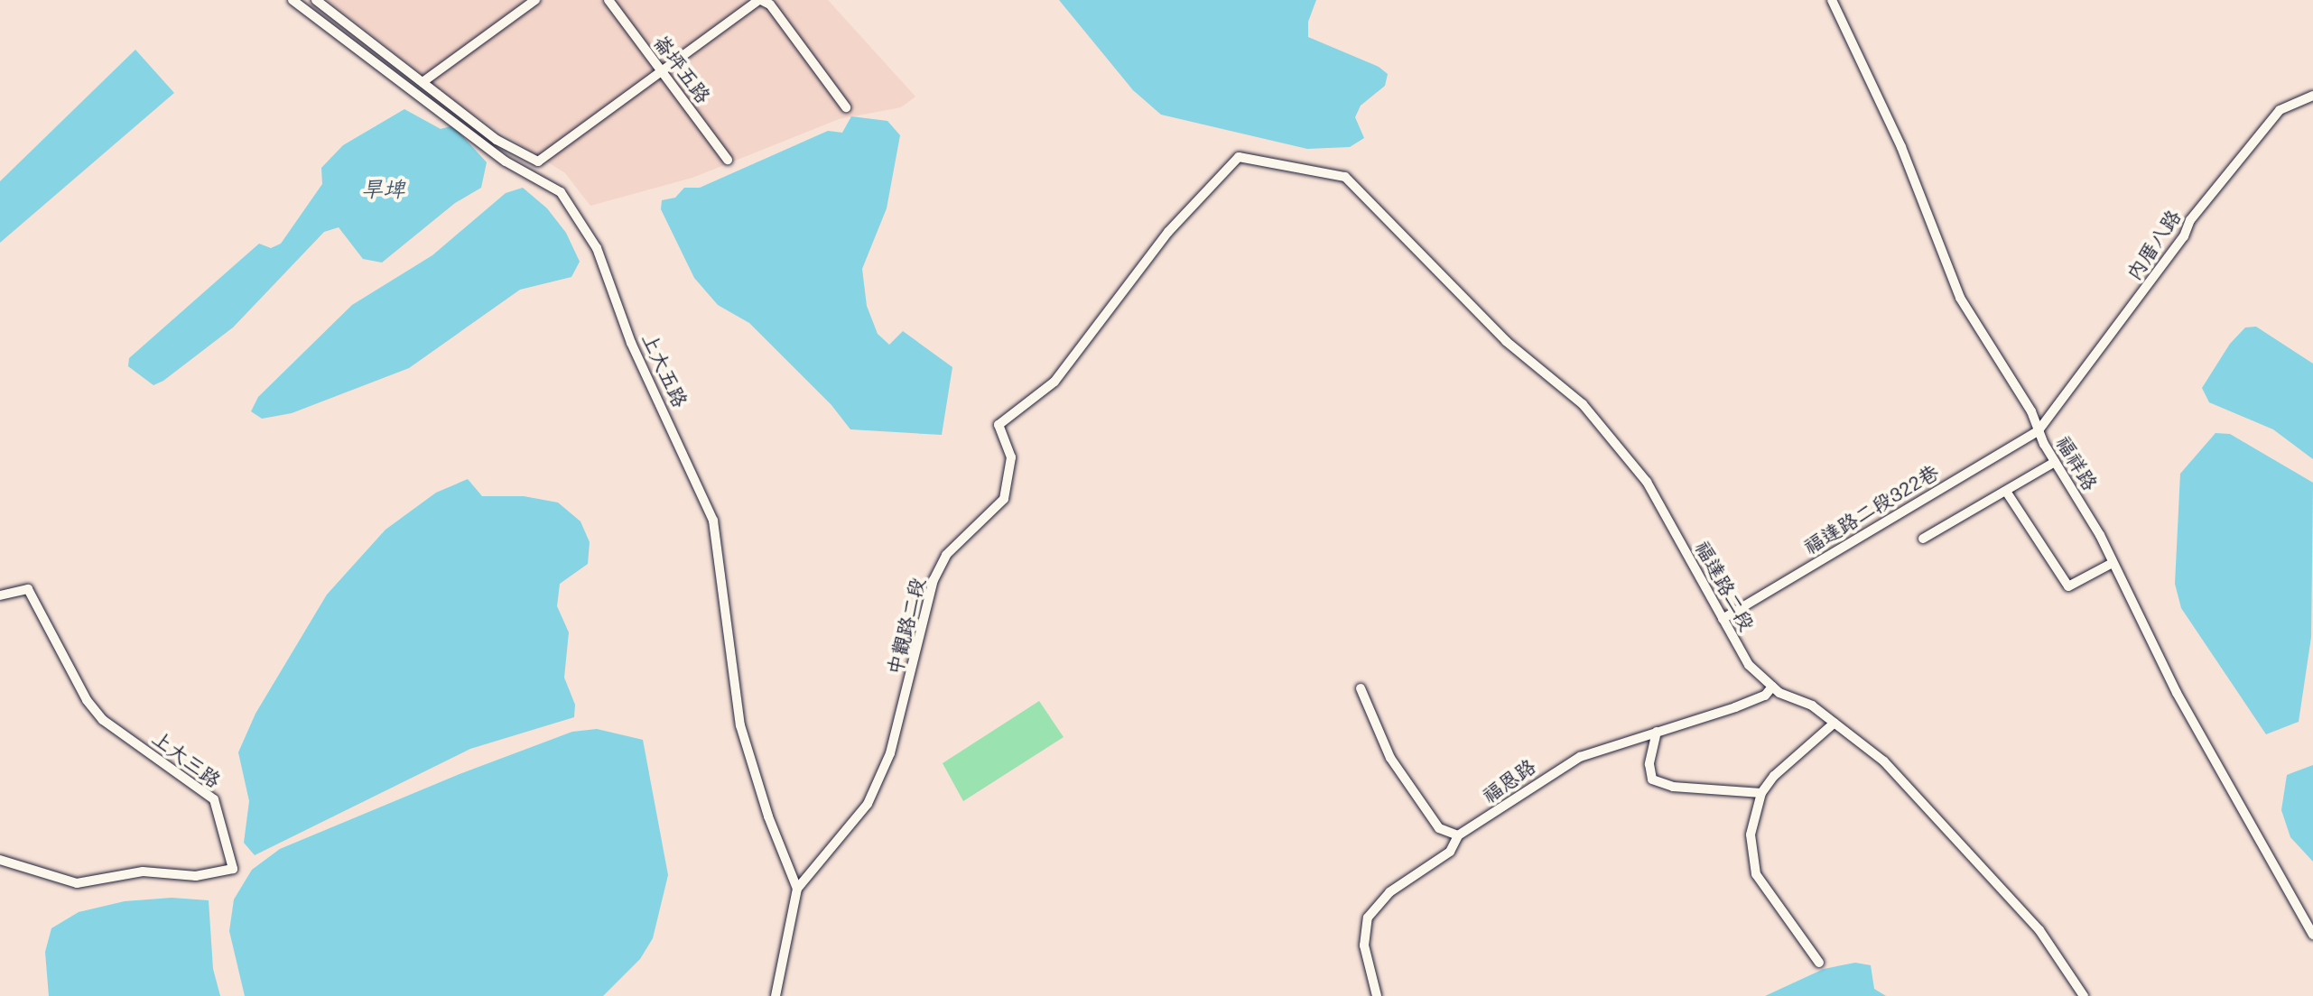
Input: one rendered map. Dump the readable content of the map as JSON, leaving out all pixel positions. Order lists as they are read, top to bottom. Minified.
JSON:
{"streets":{"street":["崙坪五路","內厝八路","上大五路","福祥路","福達路二段322巷","福達路二段","中觀路二段","上大三路","福恩路"]},"crossings":[["內厝八路","福祥路"],["內厝八路","福達路二段322巷"],["上大五路","中觀路二段"],["福祥路","福達路二段322巷"],["福達路二段322巷","福達路二段"],["福達路二段","中觀路二段"],["福達路二段","福恩路"]],"water":["旱埤"]}
